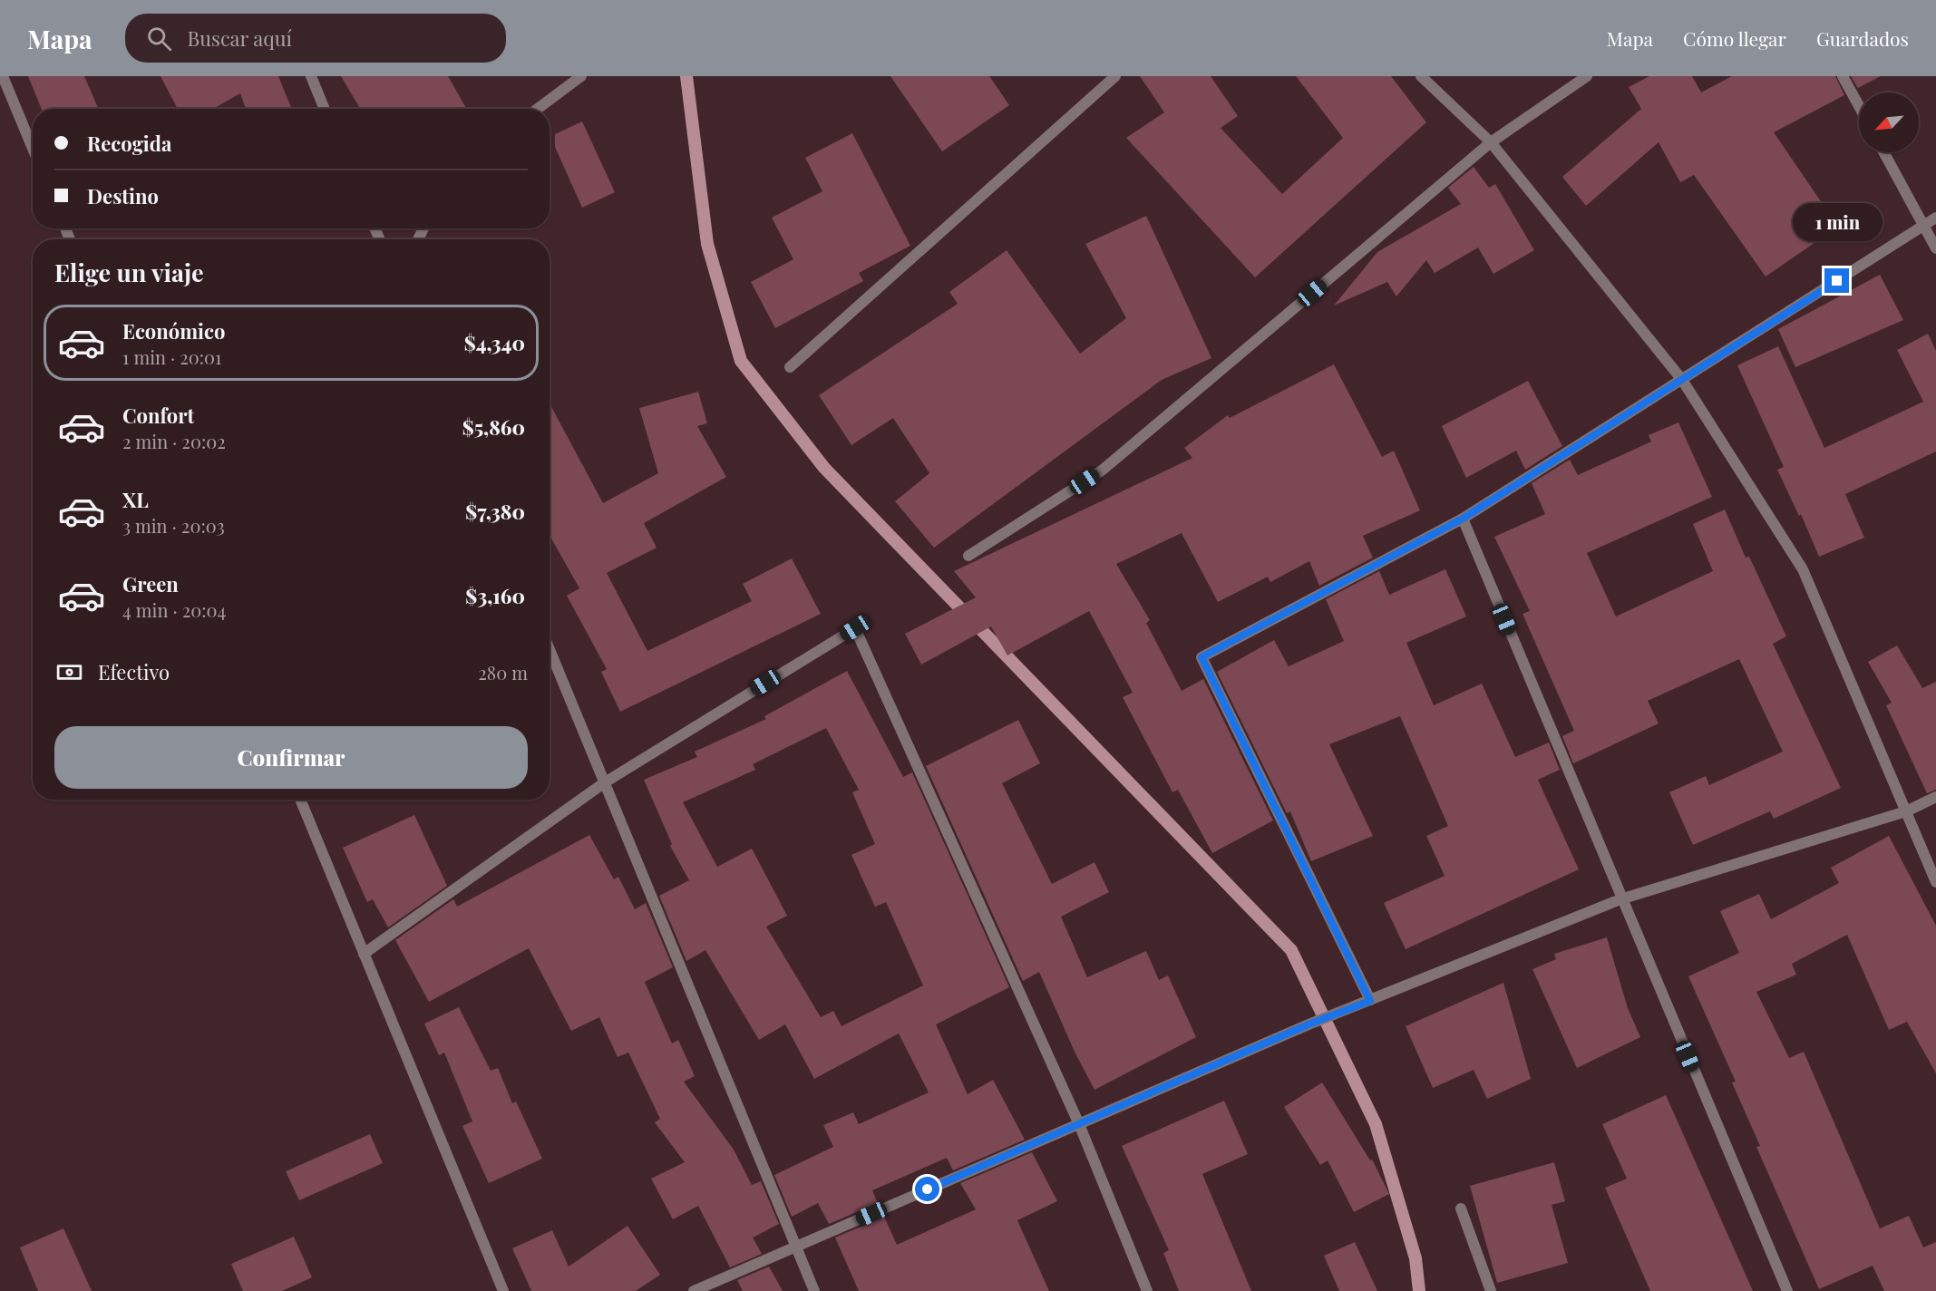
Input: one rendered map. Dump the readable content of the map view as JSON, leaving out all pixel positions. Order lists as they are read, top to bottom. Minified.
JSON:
{"north":"bottom left","page":{"header":"Mapa","search":"Buscar aquí","nav":["Mapa","Cómo llegar","Guardados"],"banner":["Recogida","Destino"],"bubble":"1 min","heading":"Elige un viaje","list":[{"name":"Económico","note":"1 min · 20:01","value":"$4,340"},{"name":"Confort","note":"2 min · 20:02","value":"$5,860"},{"name":"XL","note":"3 min · 20:03","value":"$7,380"},{"name":"Green","note":"4 min · 20:04","value":"$3,160"}],"pay":["Efectivo","280 m"],"buttons":"Confirmar"}}
